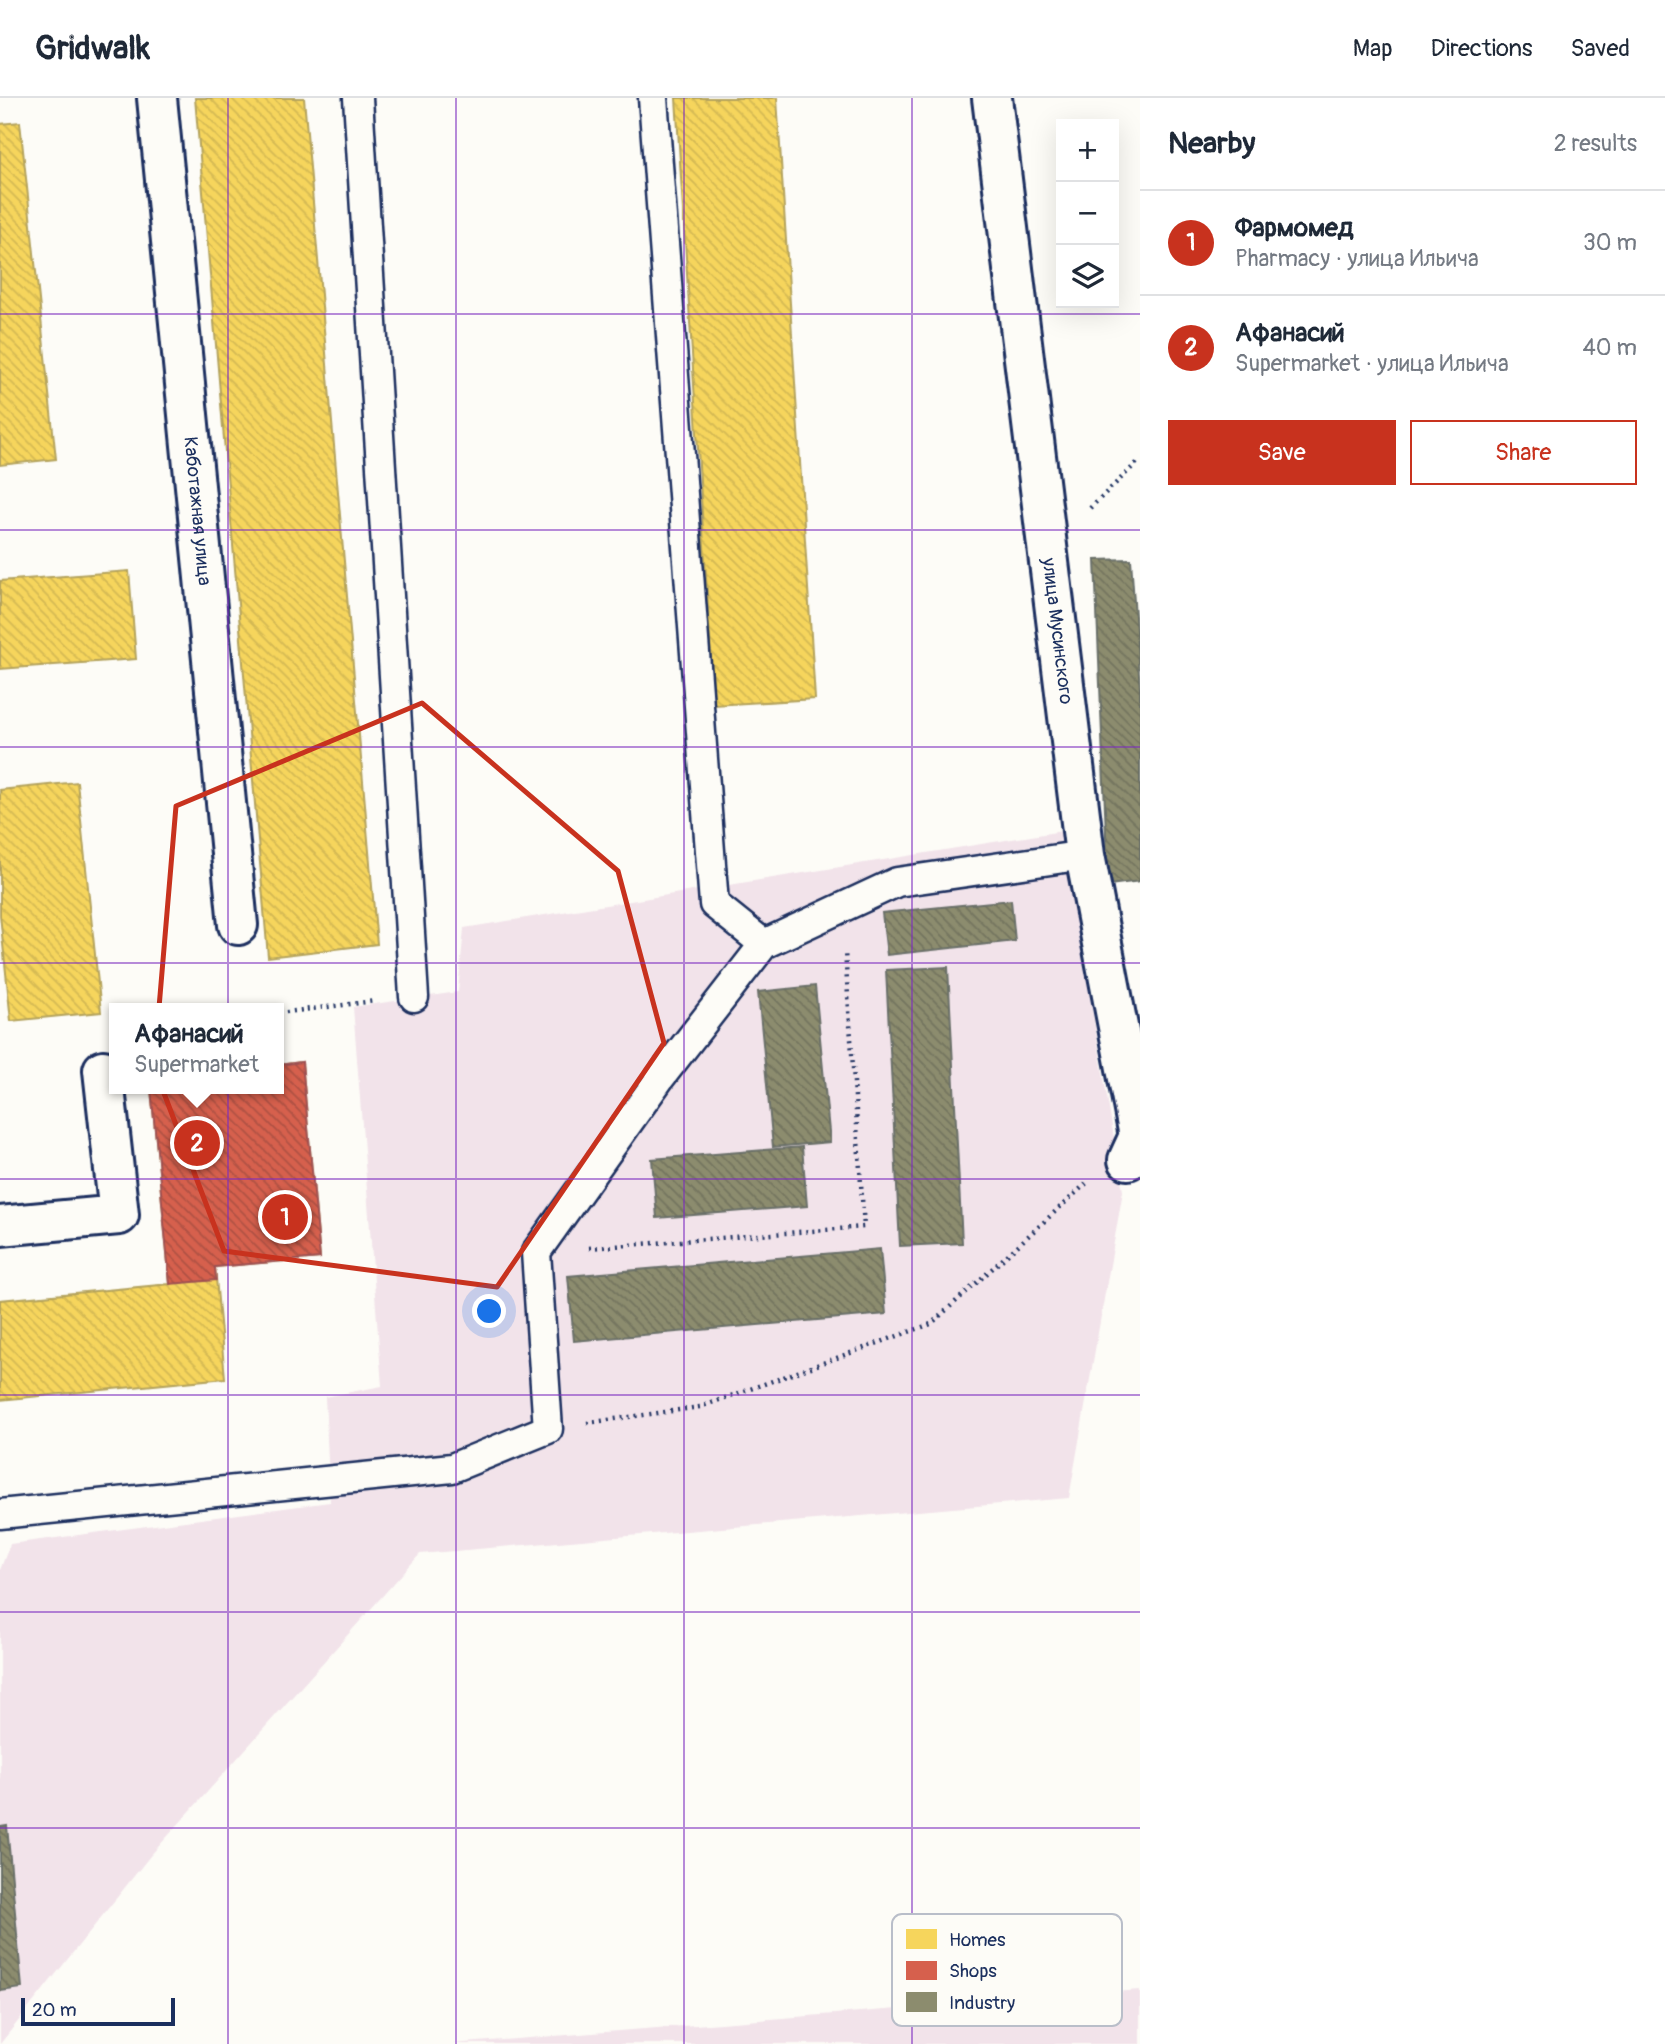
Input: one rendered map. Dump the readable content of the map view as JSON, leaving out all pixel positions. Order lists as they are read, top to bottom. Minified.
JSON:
{"streets":{"street":["Каботажная улица","улица Мусинского"]},"legend":["Homes","Shops","Industry"],"scale_bar":"20 m","page":{"header":"Gridwalk","nav":["Map","Directions","Saved"],"heading":["Nearby","2 results"],"map_buttons":["+","−"],"list":[{"mark":"1","name":"Фармомед","note":"Pharmacy · улица Ильича","value":"30 m"},{"mark":"2","name":"Афанасий","note":"Supermarket · улица Ильича","value":"40 m"}],"buttons":["Save","Share"],"popup":["Афанасий","Supermarket"],"pins":["2","1"],"scale":"20 m"}}
